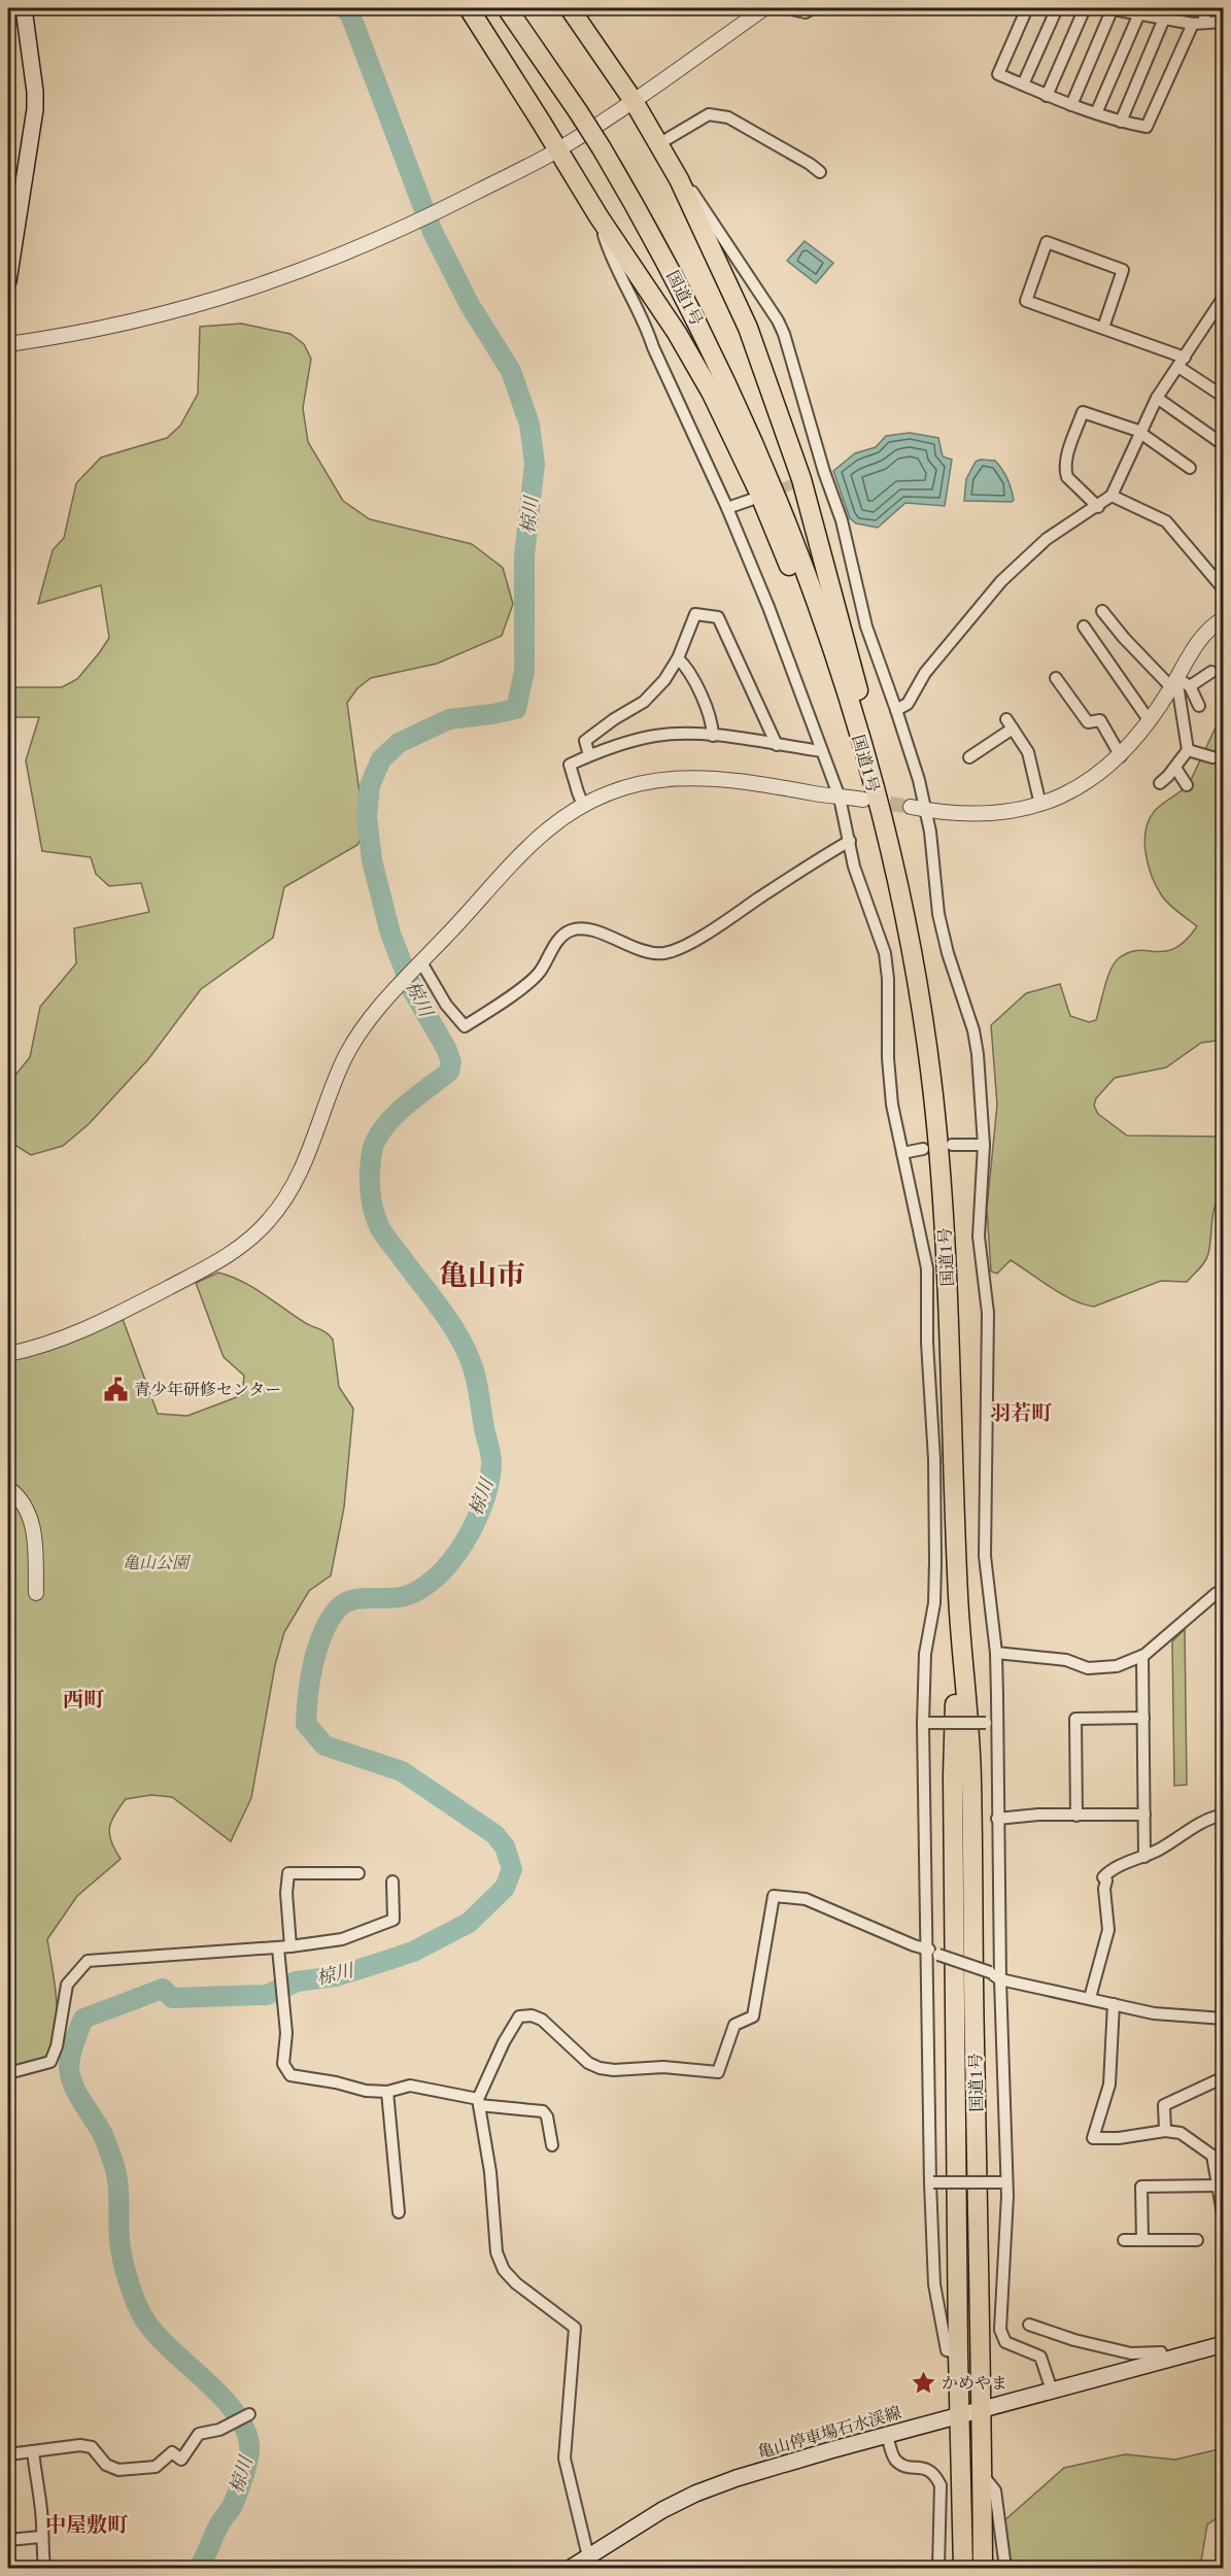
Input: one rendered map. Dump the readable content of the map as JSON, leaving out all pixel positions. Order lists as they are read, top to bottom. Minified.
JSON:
{"streets":{"highway":["国道1号"],"main road":["亀山停車場石水渓線"]},"crossings":[["国道1号","亀山停車場石水渓線"]],"districts":["亀山市","羽若町","西町","中屋敷町"],"water":["椋川"],"parks":["亀山公園"],"places":{"public building":["青少年研修センター"],"place":["かめやま"]}}
